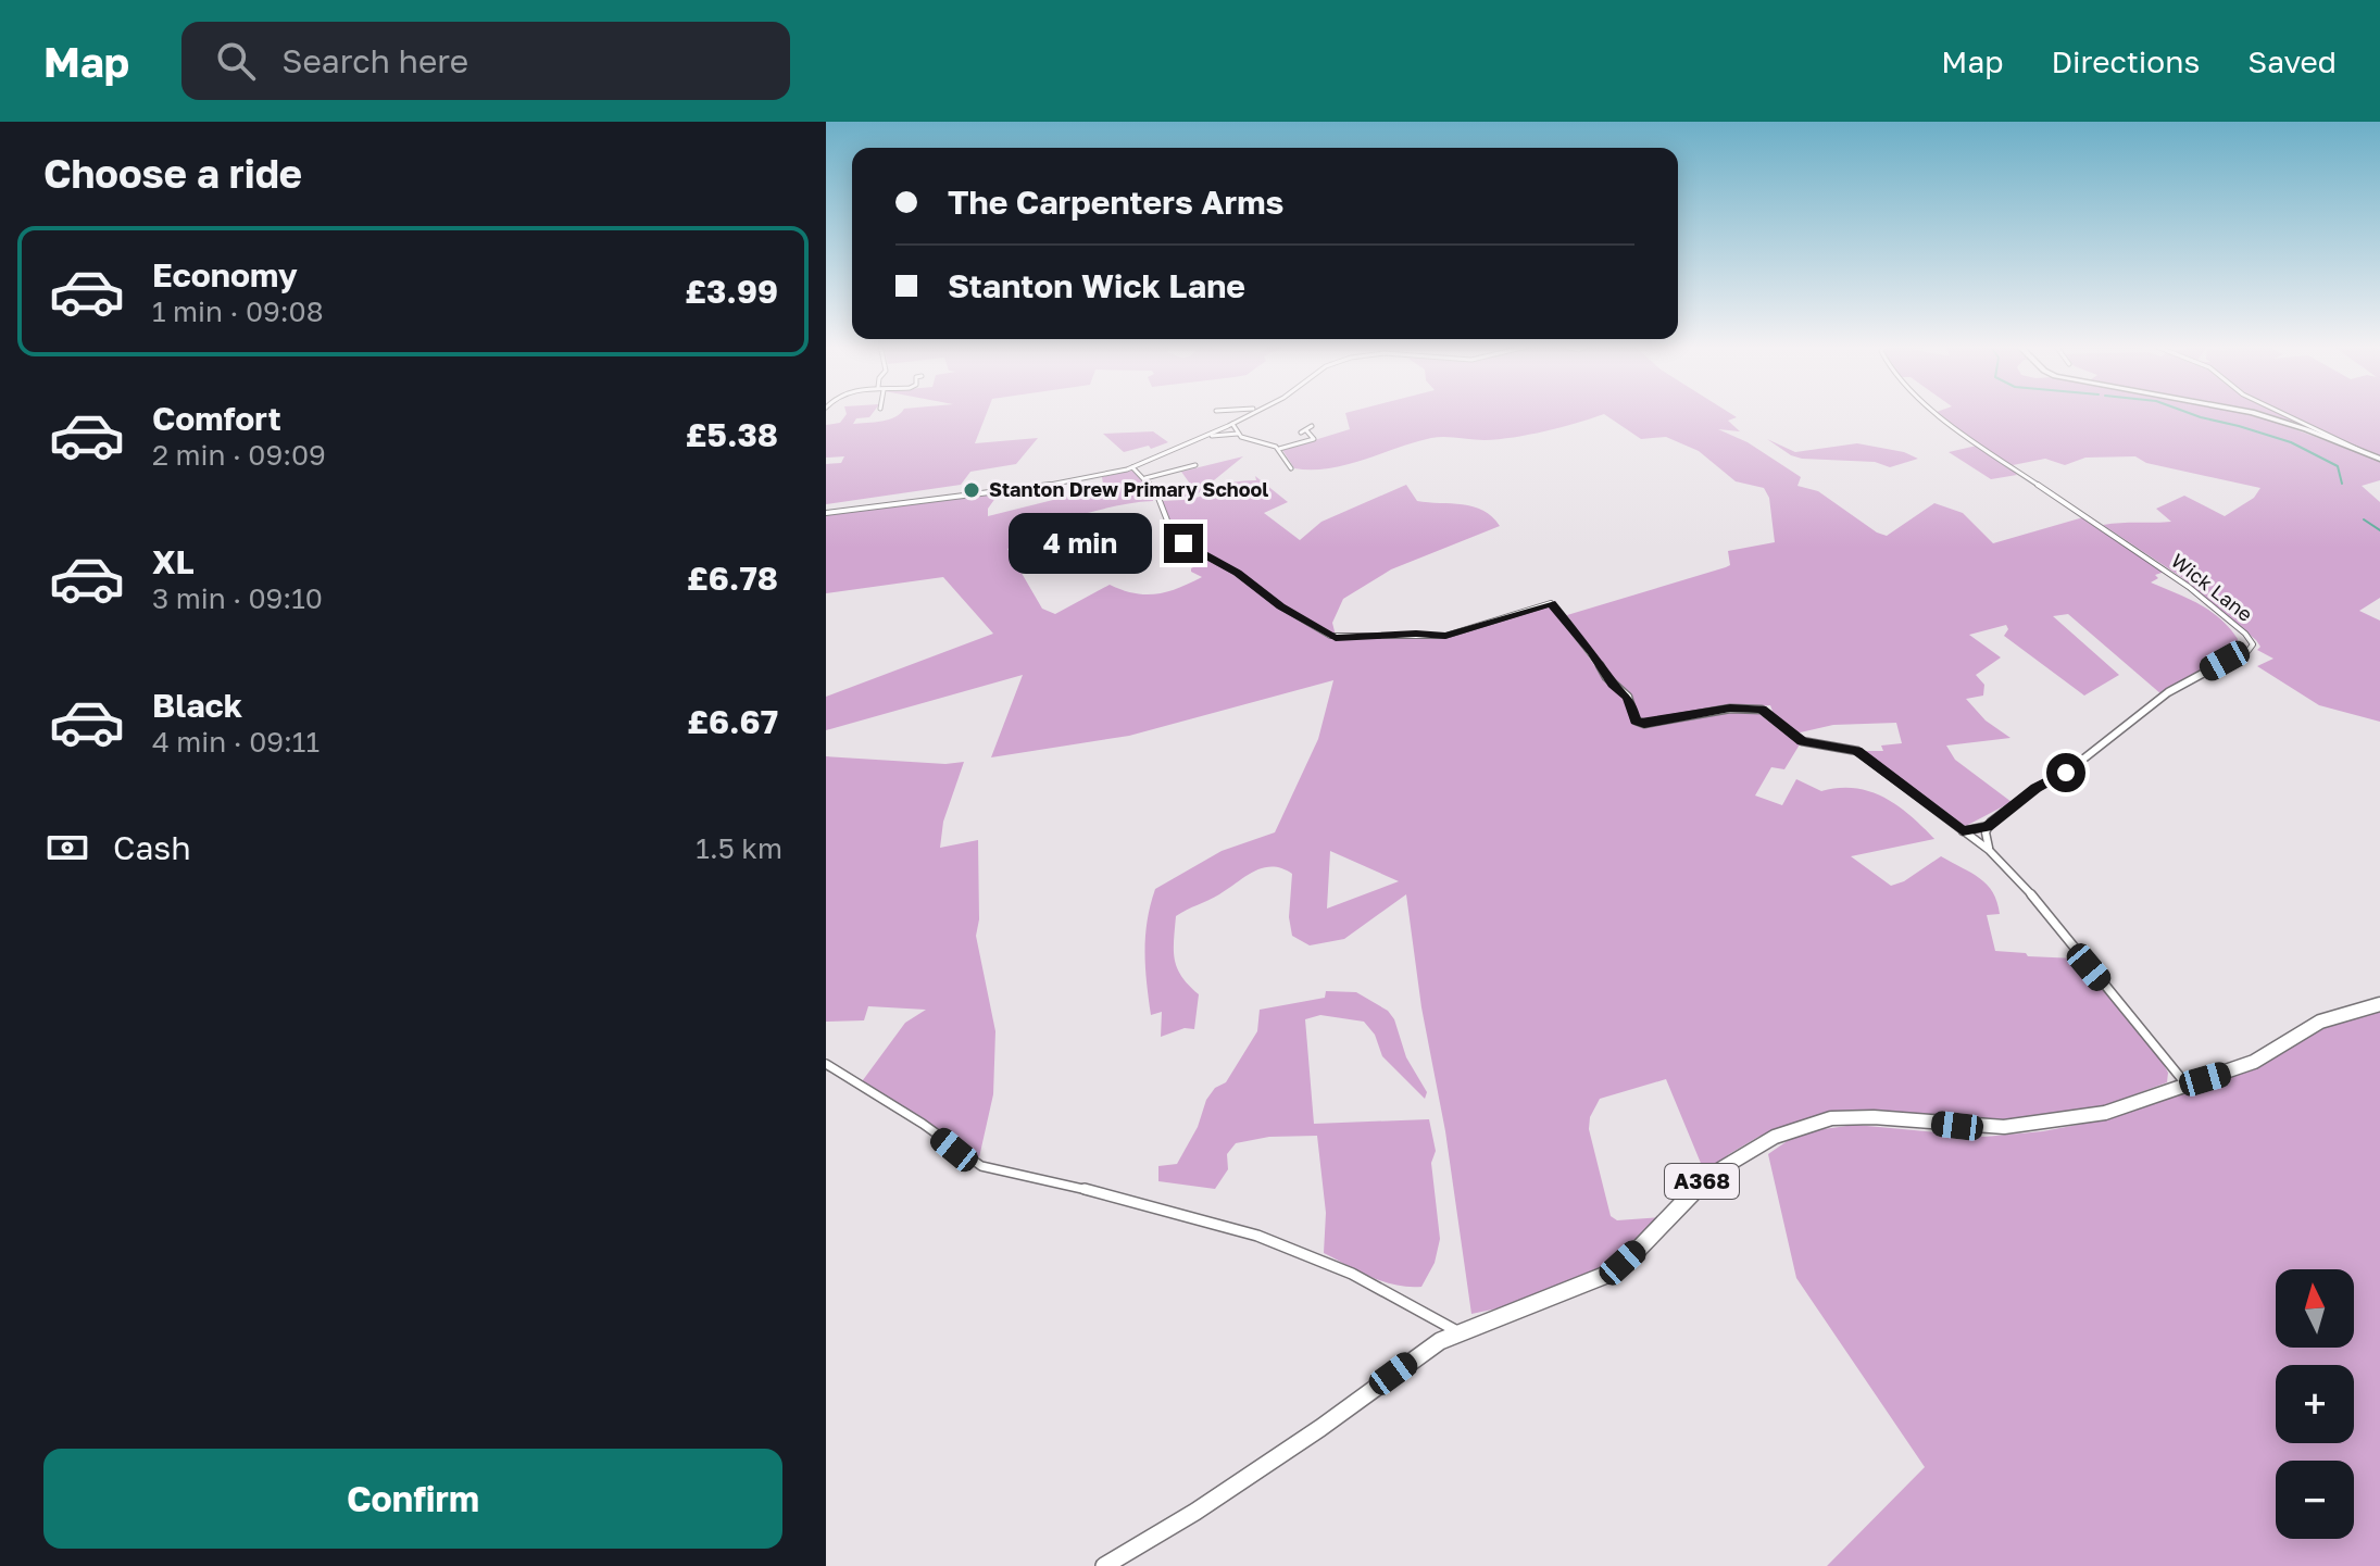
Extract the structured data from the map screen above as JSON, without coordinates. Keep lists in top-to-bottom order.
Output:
{
  "streets": {
    "main road": ["A368"],
    "street": ["Wick Lane"]
  },
  "places": ["Stanton Drew Primary School"],
  "north": "top",
  "page": {
    "header": "Map",
    "search": "Search here",
    "nav": ["Map", "Directions", "Saved"],
    "heading": "Choose a ride",
    "banner": ["The Carpenters Arms", "Stanton Wick Lane"],
    "list": [
      {
        "name": "Economy",
        "note": "1 min · 09:08",
        "value": "£3.99"
      },
      {
        "name": "Comfort",
        "note": "2 min · 09:09",
        "value": "£5.38"
      },
      {
        "name": "XL",
        "note": "3 min · 09:10",
        "value": "£6.78"
      },
      {
        "name": "Black",
        "note": "4 min · 09:11",
        "value": "£6.67"
      }
    ],
    "bubble": "4 min",
    "pay": ["Cash", "1.5 km"],
    "map_buttons": ["+", "−"],
    "buttons": "Confirm"
  }
}
